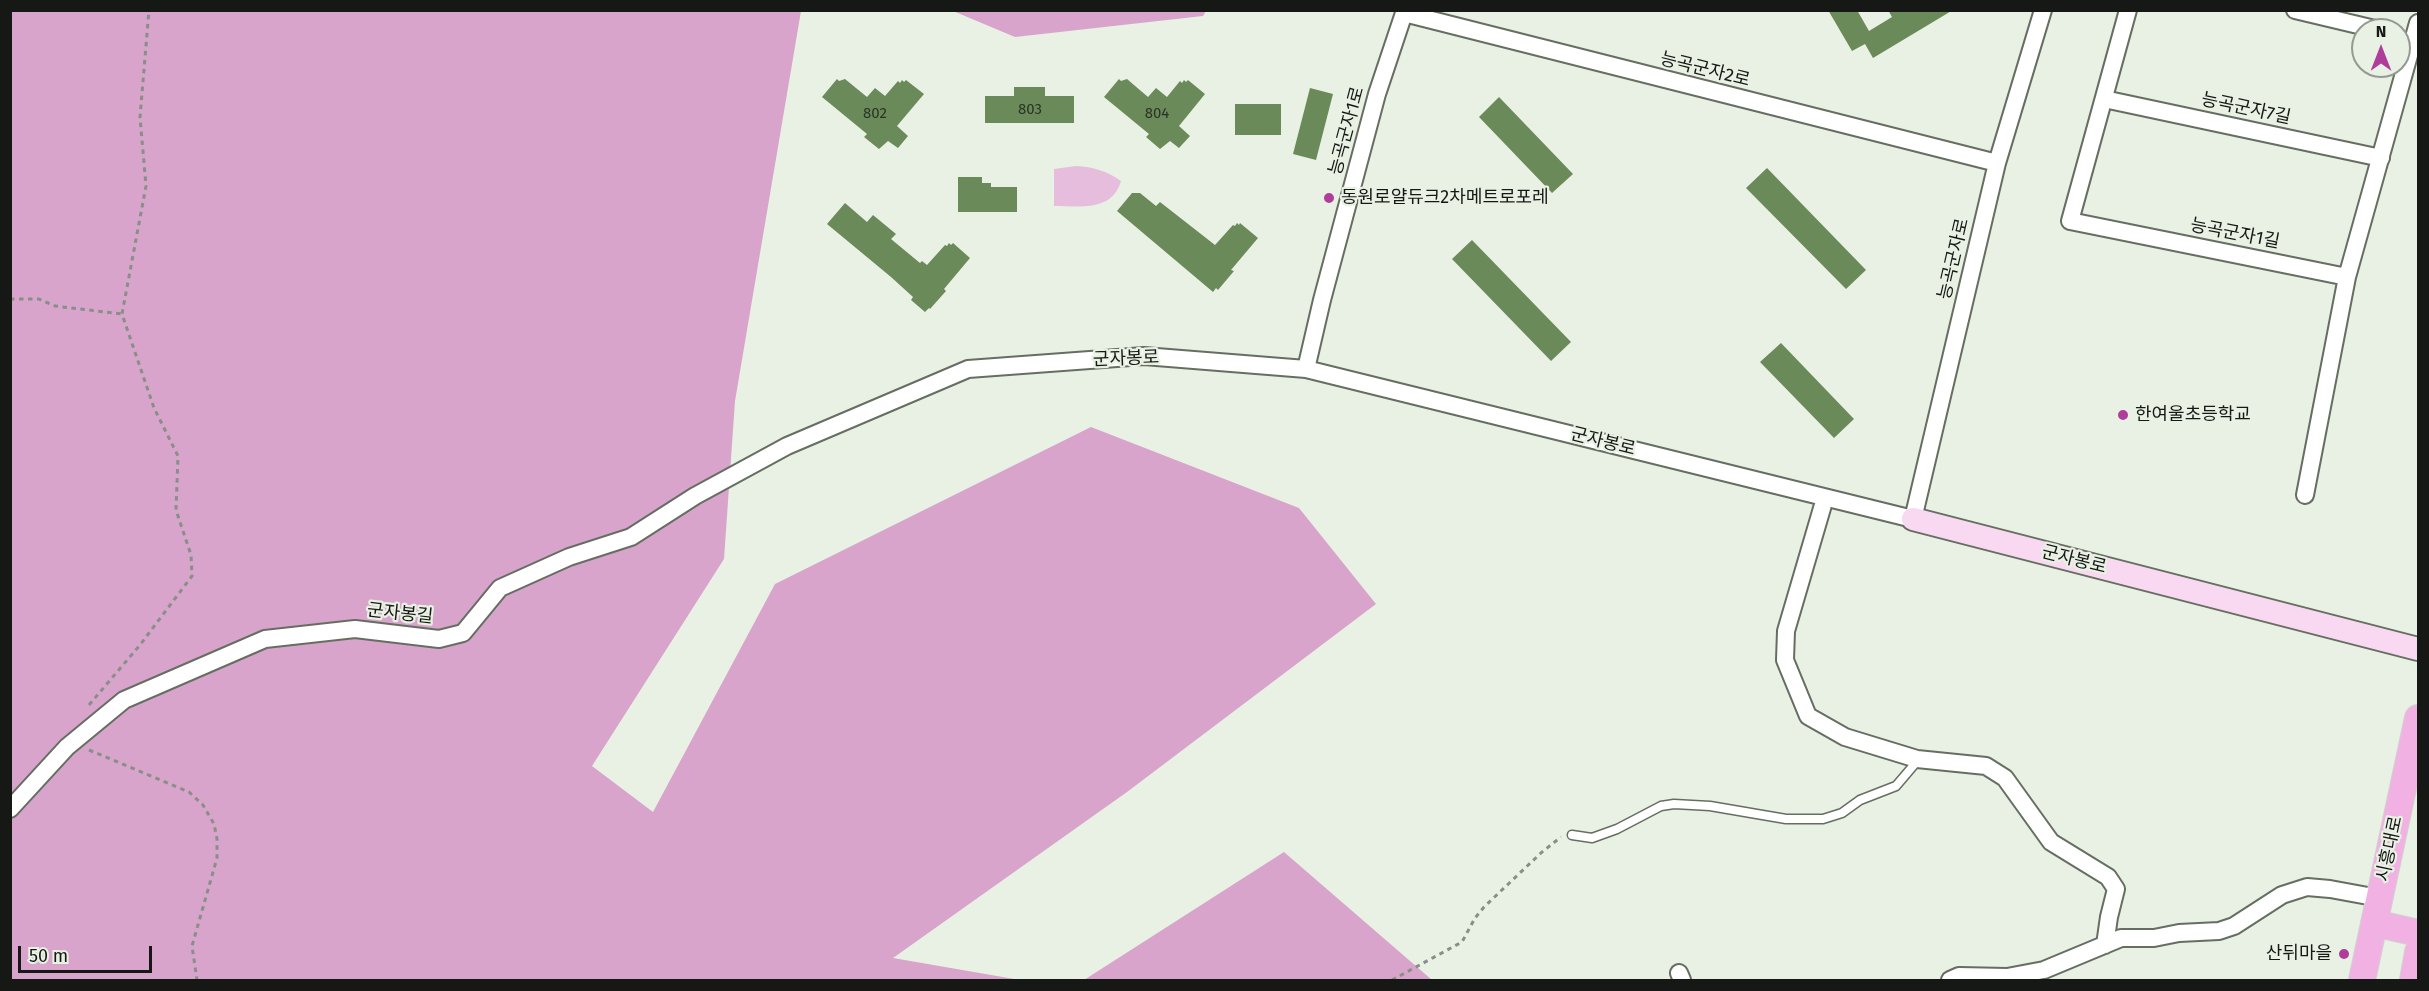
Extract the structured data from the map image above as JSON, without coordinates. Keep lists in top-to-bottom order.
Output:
{
  "streets": {
    "main road": ["군자봉로", "시흥대로"],
    "street": [
      "능곡군자2로",
      "능곡군자7길",
      "능곡군자1로",
      "능곡군자1길",
      "능곡군자로",
      "군자봉길"
    ]
  },
  "crossings": [
    ["능곡군자2로", "능곡군자1로"],
    ["능곡군자2로", "능곡군자로"],
    ["능곡군자7길", "능곡군자1길"],
    ["능곡군자1로", "군자봉로"],
    ["능곡군자로", "군자봉로"],
    ["군자봉로", "군자봉길"]
  ],
  "places": ["동원로얄듀크2차메트로포레", "한여울초등학교", "산뒤마을"],
  "house_numbers": ["803", "802", "804"],
  "scale_bar": "50 m",
  "north": "top"
}
